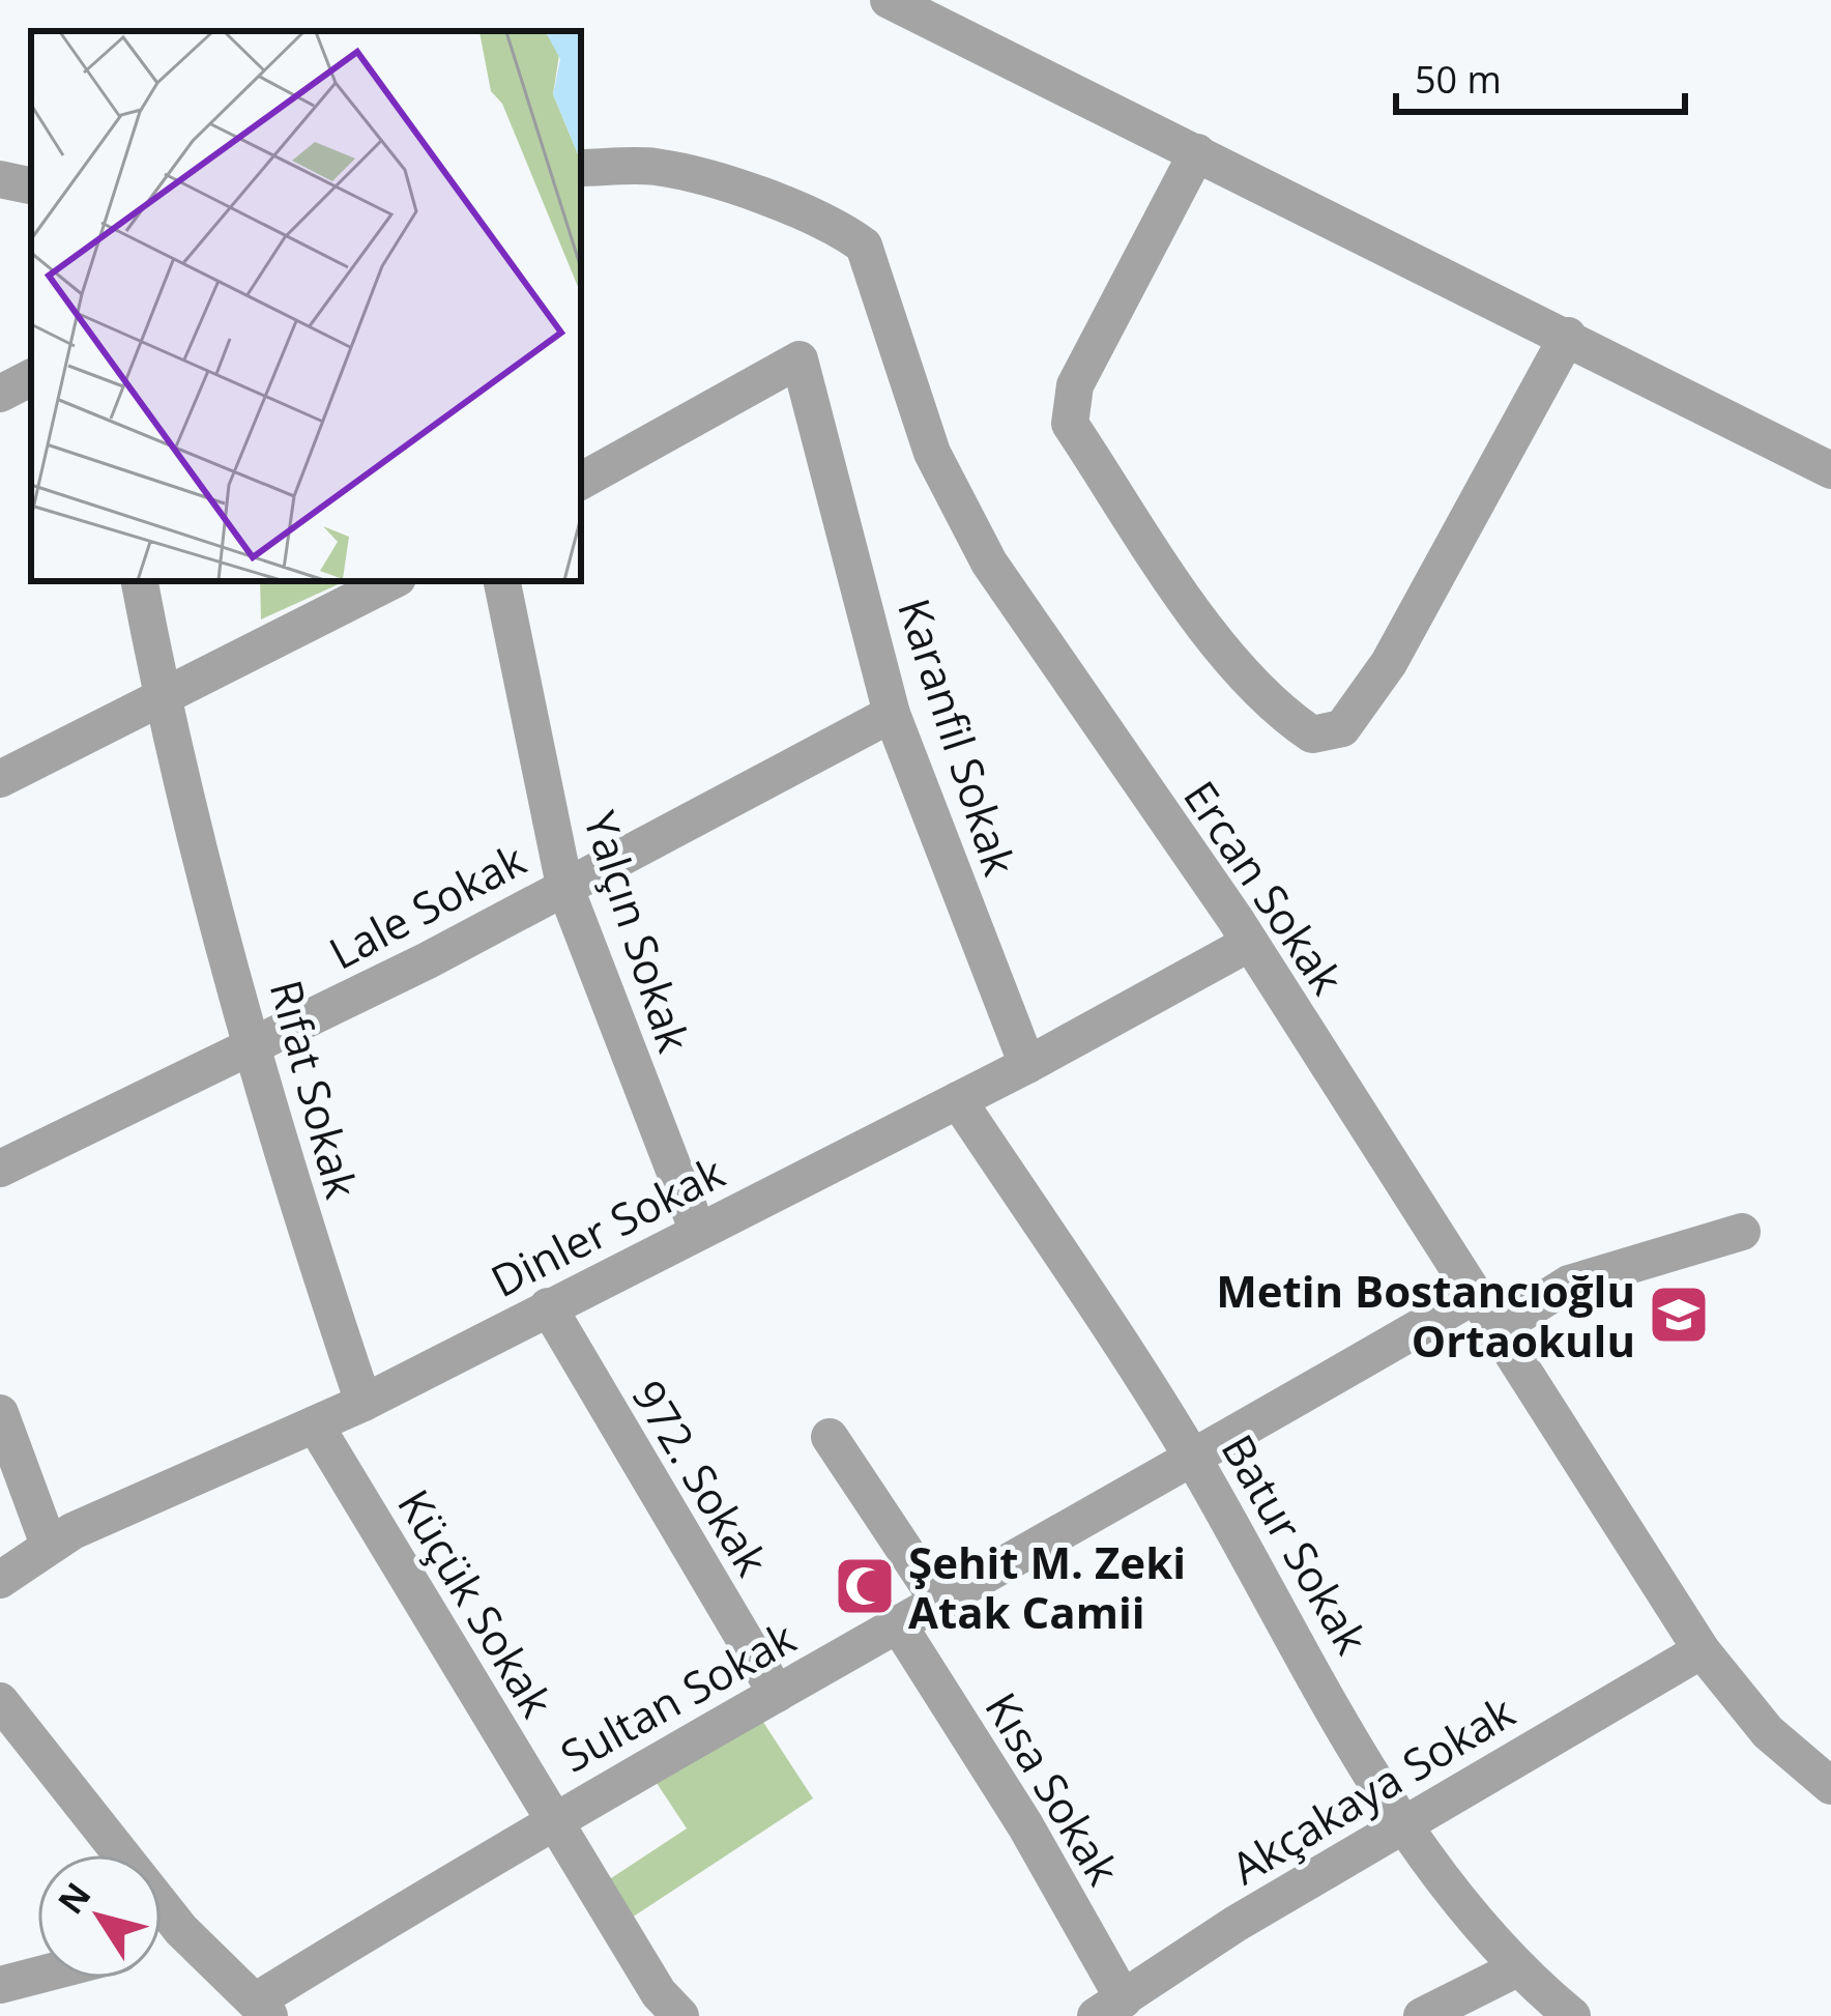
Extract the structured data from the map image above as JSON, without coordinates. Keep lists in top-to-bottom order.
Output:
{
  "streets": {
    "street": [
      "Karanfil Sokak",
      "Ercan Sokak",
      "Lale Sokak",
      "Yalçın Sokak",
      "Rıfat Sokak",
      "Dinler Sokak",
      "972. Sokak",
      "Batur Sokak",
      "Küçük Sokak",
      "Sultan Sokak",
      "Kısa Sokak",
      "Akçakaya Sokak"
    ]
  },
  "crossings": [
    ["Karanfil Sokak", "Lale Sokak"],
    ["Karanfil Sokak", "Dinler Sokak"],
    ["Ercan Sokak", "Dinler Sokak"],
    ["Ercan Sokak", "Sultan Sokak"],
    ["Ercan Sokak", "Akçakaya Sokak"],
    ["Lale Sokak", "Yalçın Sokak"],
    ["Lale Sokak", "Rıfat Sokak"],
    ["Yalçın Sokak", "Dinler Sokak"],
    ["Rıfat Sokak", "Dinler Sokak"],
    ["Dinler Sokak", "972. Sokak"],
    ["Dinler Sokak", "Batur Sokak"],
    ["Dinler Sokak", "Küçük Sokak"],
    ["972. Sokak", "Sultan Sokak"],
    ["Batur Sokak", "Sultan Sokak"],
    ["Batur Sokak", "Akçakaya Sokak"],
    ["Küçük Sokak", "Sultan Sokak"],
    ["Sultan Sokak", "Kısa Sokak"],
    ["Kısa Sokak", "Akçakaya Sokak"]
  ],
  "places": {
    "school or university": ["Metin Bostancıoğlu Ortaokulu"],
    "mosque": ["Şehit M. Zeki Atak Camii"]
  },
  "scale_bar": "50 m",
  "north": "top left"
}
